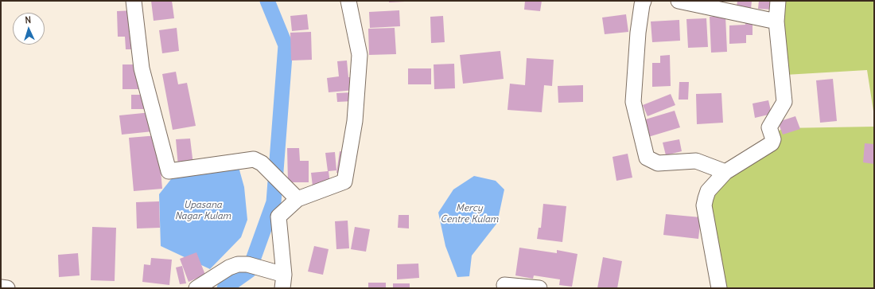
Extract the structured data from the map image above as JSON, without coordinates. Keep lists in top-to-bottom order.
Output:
{
  "water": ["Upasana Nagar Kulam", "Mercy Centre Kulam"],
  "north": "top"
}
